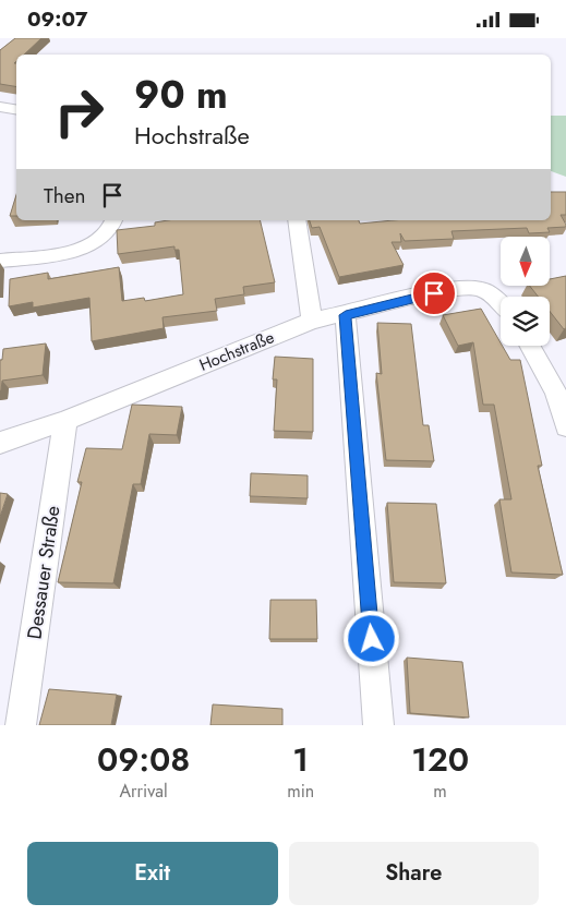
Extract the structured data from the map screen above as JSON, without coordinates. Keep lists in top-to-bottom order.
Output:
{
  "streets": {
    "street": ["Hochstraße", "Dessauer Straße"]
  },
  "crossings": [
    ["Hochstraße", "Dessauer Straße"]
  ],
  "north": "bottom",
  "page": {
    "status": "09:07",
    "turn": ["90 m", "Hochstraße"],
    "then": "Then",
    "eta": [
      "09:08",
      "Arrival",
      "1",
      "min",
      "120",
      "m"
    ],
    "buttons": ["Exit", "Share"]
  }
}
